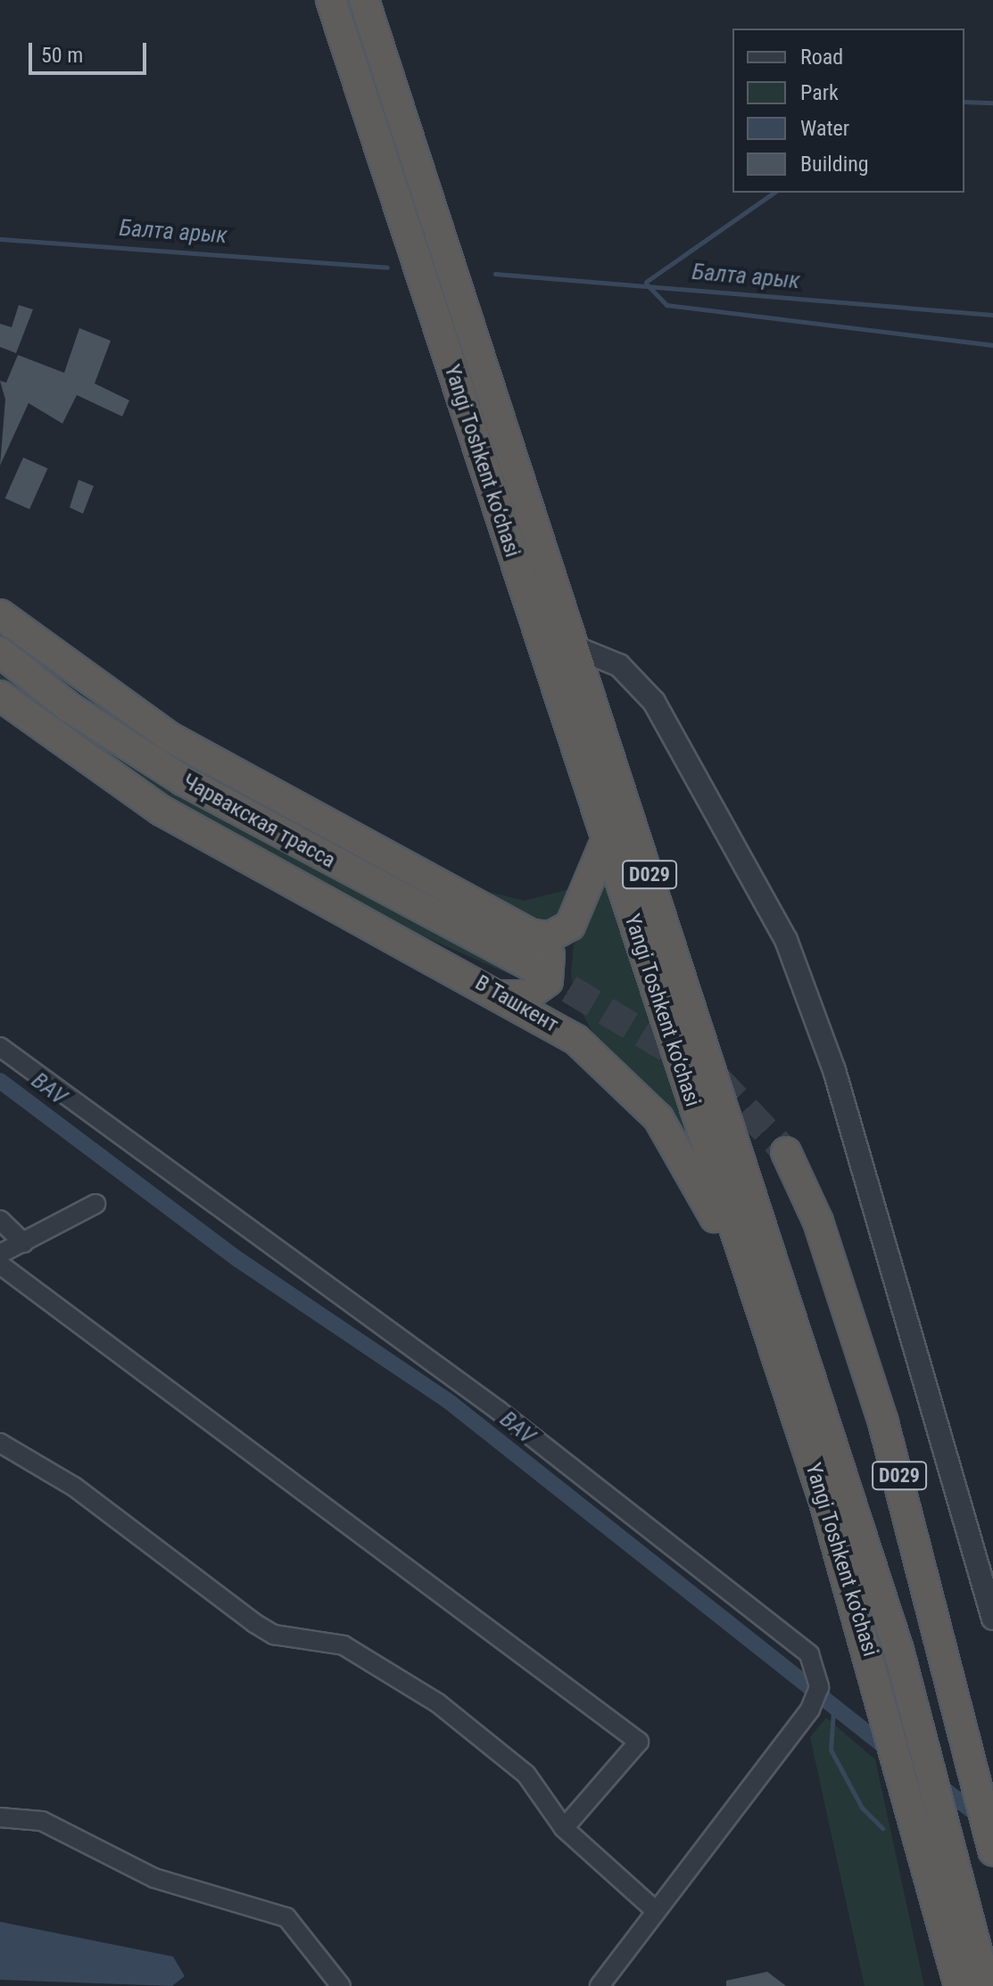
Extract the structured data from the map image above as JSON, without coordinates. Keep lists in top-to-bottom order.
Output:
{
  "streets": {
    "highway": [
      "Yangi Toshkent ko‘chasi",
      "Чарвакская трасса",
      "D029",
      "В Ташкент"
    ]
  },
  "crossings": [
    ["Yangi Toshkent ko‘chasi", "В Ташкент"]
  ],
  "water": ["Балта арык", "BAV"],
  "legend": [
    "Road",
    "Park",
    "Water",
    "Building"
  ],
  "scale_bar": "50 m"
}
